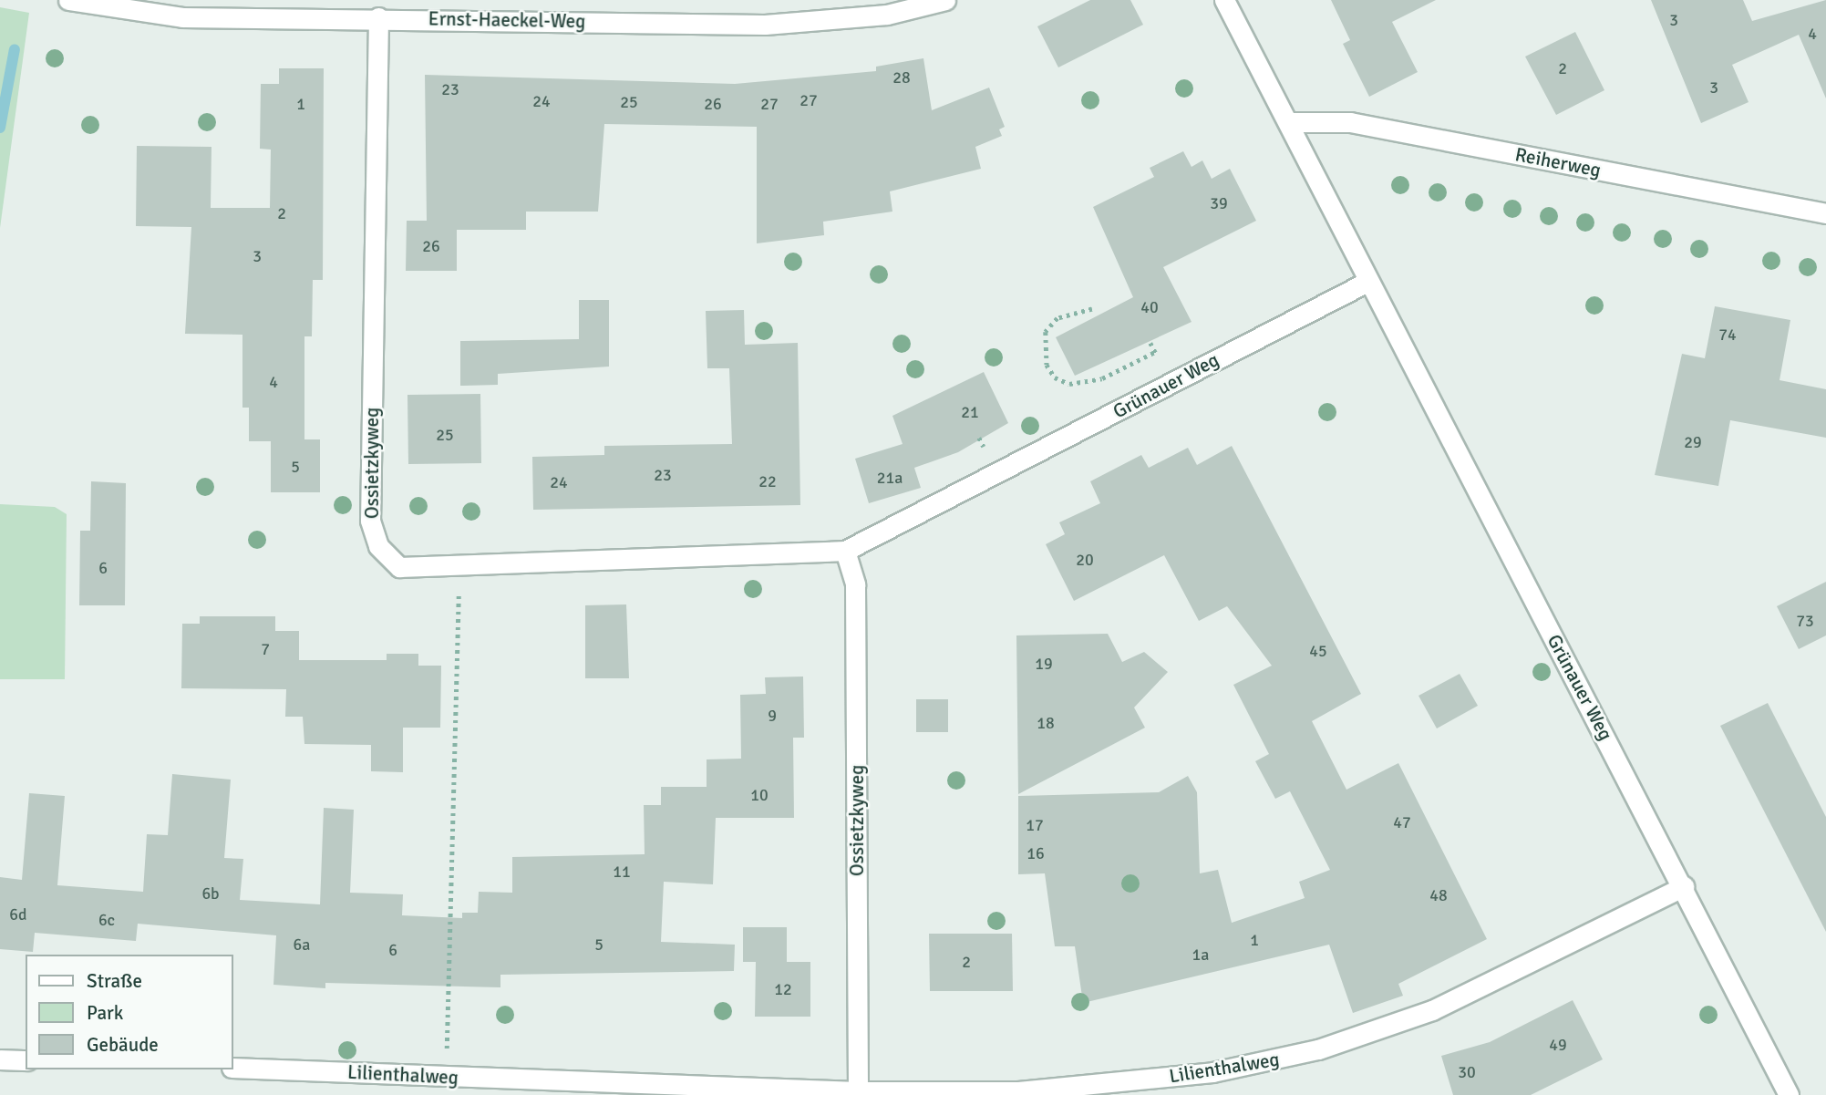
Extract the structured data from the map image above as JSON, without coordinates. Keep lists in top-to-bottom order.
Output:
{
  "streets": {
    "street": [
      "Ernst-Haeckel-Weg",
      "Reiherweg",
      "Grünauer Weg",
      "Ossietzkyweg",
      "Lilienthalweg"
    ]
  },
  "crossings": [
    ["Ernst-Haeckel-Weg", "Ossietzkyweg"],
    ["Reiherweg", "Grünauer Weg"],
    ["Grünauer Weg", "Ossietzkyweg"],
    ["Grünauer Weg", "Lilienthalweg"],
    ["Ossietzkyweg", "Lilienthalweg"]
  ],
  "house_numbers": [
    "3",
    "4",
    "2",
    "28",
    "3",
    "23",
    "27",
    "24",
    "25",
    "1",
    "26",
    "27",
    "39",
    "2",
    "26",
    "3",
    "40",
    "74",
    "4",
    "21",
    "25",
    "29",
    "5",
    "23",
    "21a",
    "22",
    "24",
    "20",
    "6",
    "73",
    "7",
    "45",
    "19",
    "9",
    "18",
    "10",
    "47",
    "17",
    "16",
    "11",
    "6b",
    "48",
    "6d",
    "6c",
    "1",
    "6a",
    "5",
    "6",
    "1a",
    "2",
    "12",
    "49",
    "30"
  ],
  "legend": ["Straße", "Park", "Gebäude"]
}
